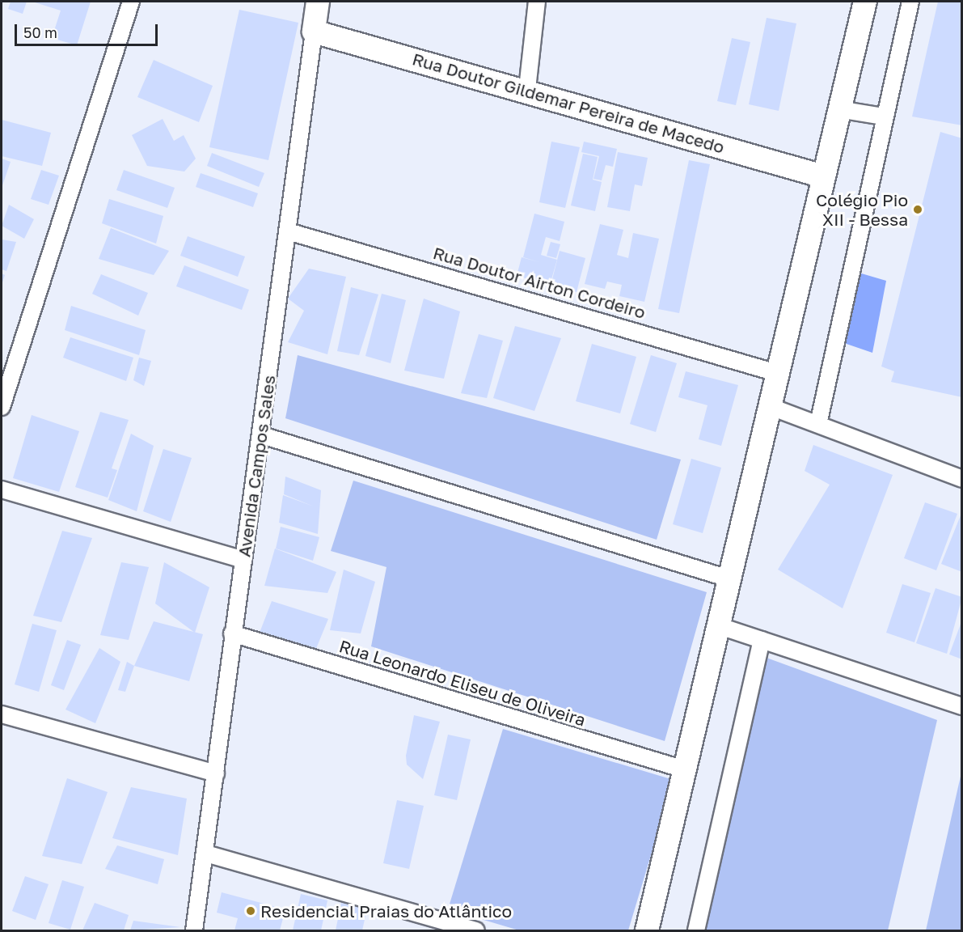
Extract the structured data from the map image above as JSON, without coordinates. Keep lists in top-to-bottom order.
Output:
{
  "streets": {
    "street": [
      "Rua Doutor Gildemar Pereira de Macedo",
      "Rua Doutor Airton Cordeiro",
      "Avenida Campos Sales",
      "Rua Leonardo Eliseu de Oliveira"
    ]
  },
  "crossings": [
    ["Rua Doutor Gildemar Pereira de Macedo", "Avenida Campos Sales"],
    ["Rua Doutor Airton Cordeiro", "Avenida Campos Sales"],
    ["Avenida Campos Sales", "Rua Leonardo Eliseu de Oliveira"]
  ],
  "places": ["Colégio Pio XII - Bessa", "Residencial Praias do Atlântico"],
  "scale_bar": "50 m"
}
